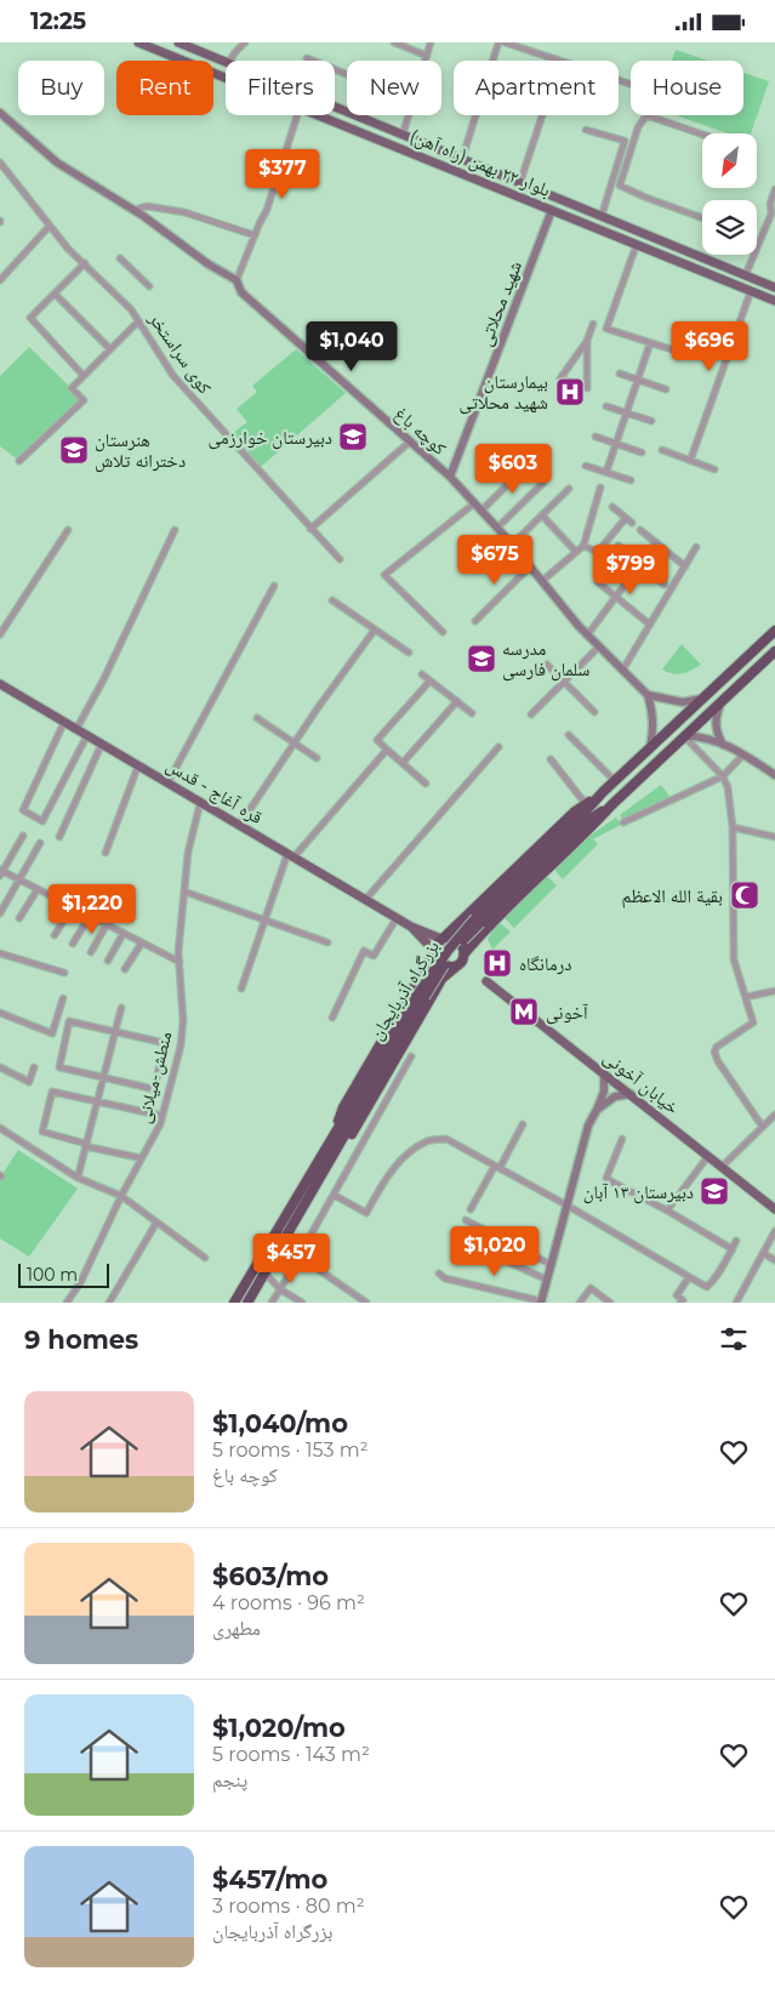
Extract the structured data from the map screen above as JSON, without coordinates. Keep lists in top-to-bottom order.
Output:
{
  "streets": {
    "highway": ["بزرگراه آذربایجان"],
    "main road": [
      "بلوار ۲۲ بهمن (راه آهن)",
      "شهید محلاتی",
      "کوچه باغ",
      "قره آغاج - قدس",
      "خیابان آخونی"
    ],
    "street": ["کوی سراستخر", "منطش-میلانی"]
  },
  "crossings": [
    ["بلوار ۲۲ بهمن (راه آهن)", "شهید محلاتی"],
    ["شهید محلاتی", "کوچه باغ"],
    ["قره آغاج - قدس", "منطش-میلانی"]
  ],
  "places": {
    "hospital": ["بیمارستان شهید محلاتی", "درمانگاه"],
    "school or university": [
      "دبیرستان خوارزمی",
      "هنرستان دخترانه تلاش",
      "مدرسه سلمان فارسی",
      "دبیرستان ۱۳ آبان"
    ],
    "mosque": ["بقیة الله الاعظم"],
    "metro station": ["آخونی"]
  },
  "scale_bar": "100 m",
  "north": "bottom left",
  "page": {
    "status": "12:25",
    "chip": [
      "Buy",
      "Rent",
      "Filters",
      "New",
      "Apartment",
      "House"
    ],
    "price": [
      "$377",
      "$1,040",
      "$696",
      "$603",
      "$675",
      "$799",
      "$1,220",
      "$1,020",
      "$457"
    ],
    "scale": "100 m",
    "heading": "9 homes",
    "list": [
      {
        "name": "$1,040/mo",
        "note": "5 rooms · 153 m² · کوچه باغ"
      },
      {
        "name": "$603/mo",
        "note": "4 rooms · 96 m² · مطهری"
      },
      {
        "name": "$1,020/mo",
        "note": "5 rooms · 143 m² · پنجم"
      },
      {
        "name": "$457/mo",
        "note": "3 rooms · 80 m² · بزرگراه آذربایجان"
      }
    ]
  }
}
